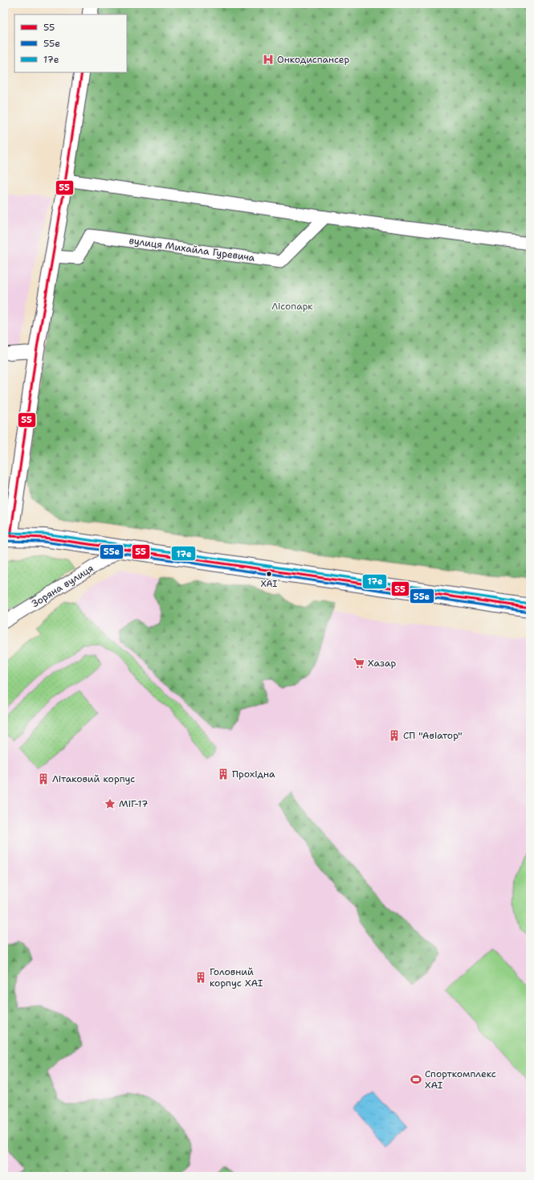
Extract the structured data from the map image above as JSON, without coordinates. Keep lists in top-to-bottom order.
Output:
{
  "streets": {
    "street": ["вулиця Михайла Гуревича", "Зоряна вулиця"]
  },
  "parks": ["Лісопарк"],
  "places": {
    "hospital": ["Онкодиспансер"],
    "other": ["ХАІ"],
    "supermarket": ["Хазар"],
    "building": [
      "СП \"Авіатор\"",
      "Прохідна",
      "Літаковий корпус",
      "Головний корпус ХАІ"
    ],
    "place": ["МіГ-17"],
    "sports": ["Спорткомплекс ХАІ"]
  },
  "lines": ["transit line 55", "transit line 17е", "transit line 55е"],
  "legend": ["55", "55е", "17е"]
}
